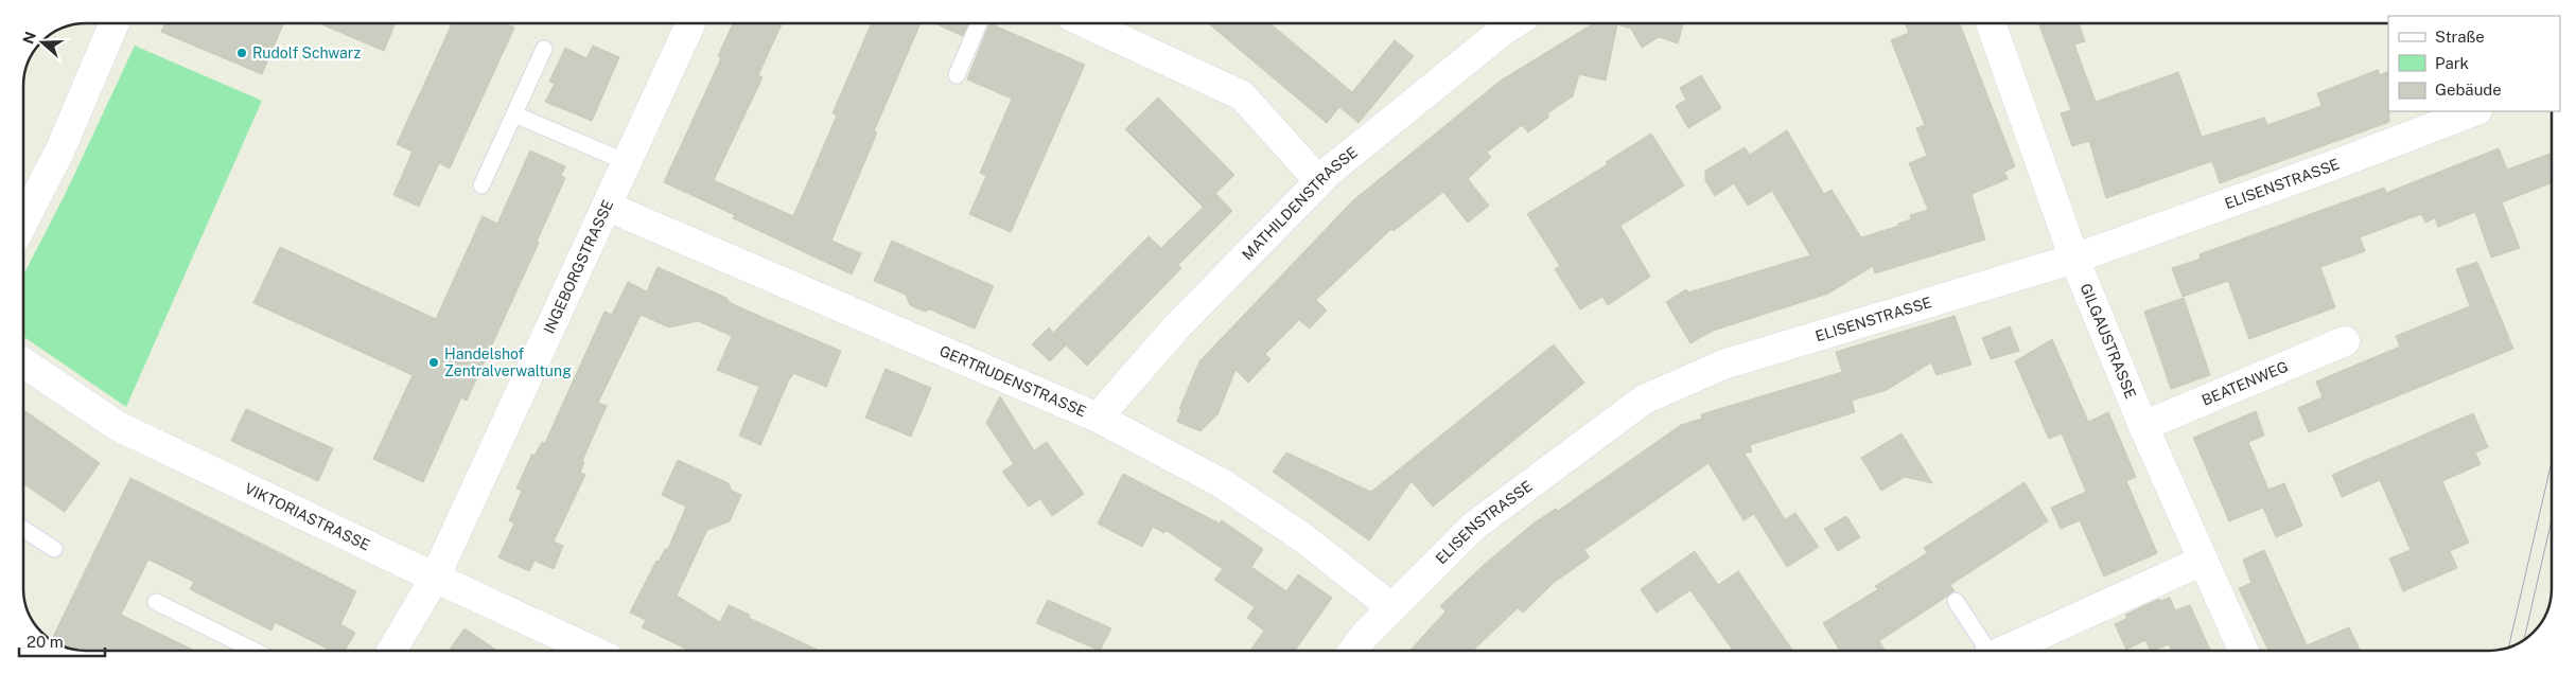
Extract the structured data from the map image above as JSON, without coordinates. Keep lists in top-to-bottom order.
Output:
{
  "streets": {
    "street": [
      "ELISENSTRASSE",
      "MATHILDENSTRASSE",
      "INGEBORGSTRASSE",
      "GILGAUSTRASSE",
      "GERTRUDENSTRASSE",
      "BEATENWEG",
      "VIKTORIASTRASSE"
    ]
  },
  "crossings": [
    ["ELISENSTRASSE", "GILGAUSTRASSE"],
    ["ELISENSTRASSE", "GERTRUDENSTRASSE"],
    ["MATHILDENSTRASSE", "GERTRUDENSTRASSE"],
    ["INGEBORGSTRASSE", "GERTRUDENSTRASSE"],
    ["INGEBORGSTRASSE", "VIKTORIASTRASSE"],
    ["GILGAUSTRASSE", "BEATENWEG"]
  ],
  "places": ["Rudolf Schwarz", "Handelshof Zentralverwaltung"],
  "legend": ["Straße", "Park", "Gebäude"],
  "scale_bar": "20 m",
  "north": "left"
}
